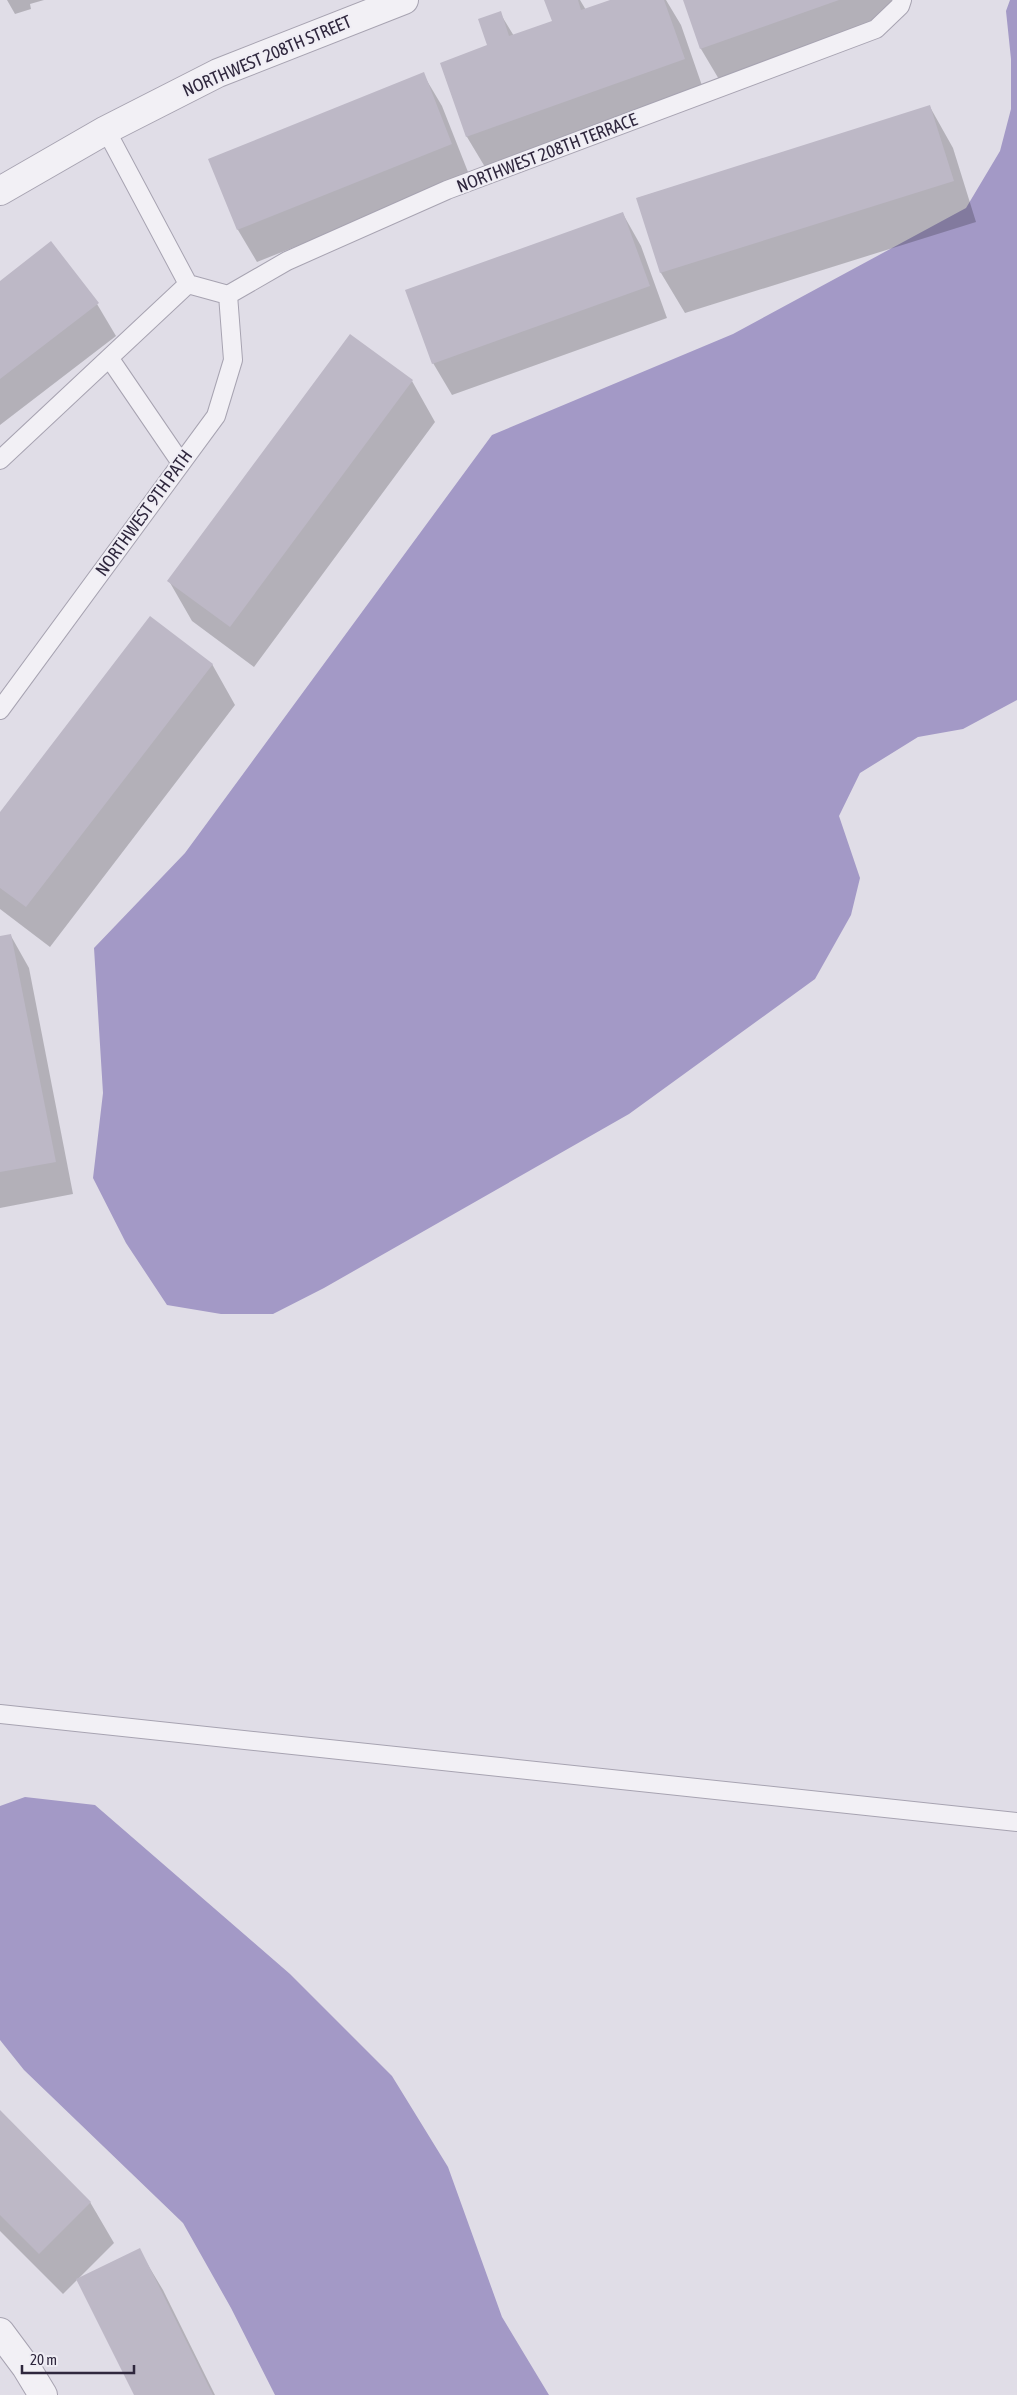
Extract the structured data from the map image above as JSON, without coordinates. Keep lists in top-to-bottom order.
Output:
{
  "streets": {
    "street": ["NORTHWEST 208TH STREET"],
    "lane": ["NORTHWEST 208TH TERRACE", "NORTHWEST 9TH PATH"]
  },
  "crossings": [
    ["NORTHWEST 208TH TERRACE", "NORTHWEST 9TH PATH"]
  ],
  "scale_bar": "20 m"
}
